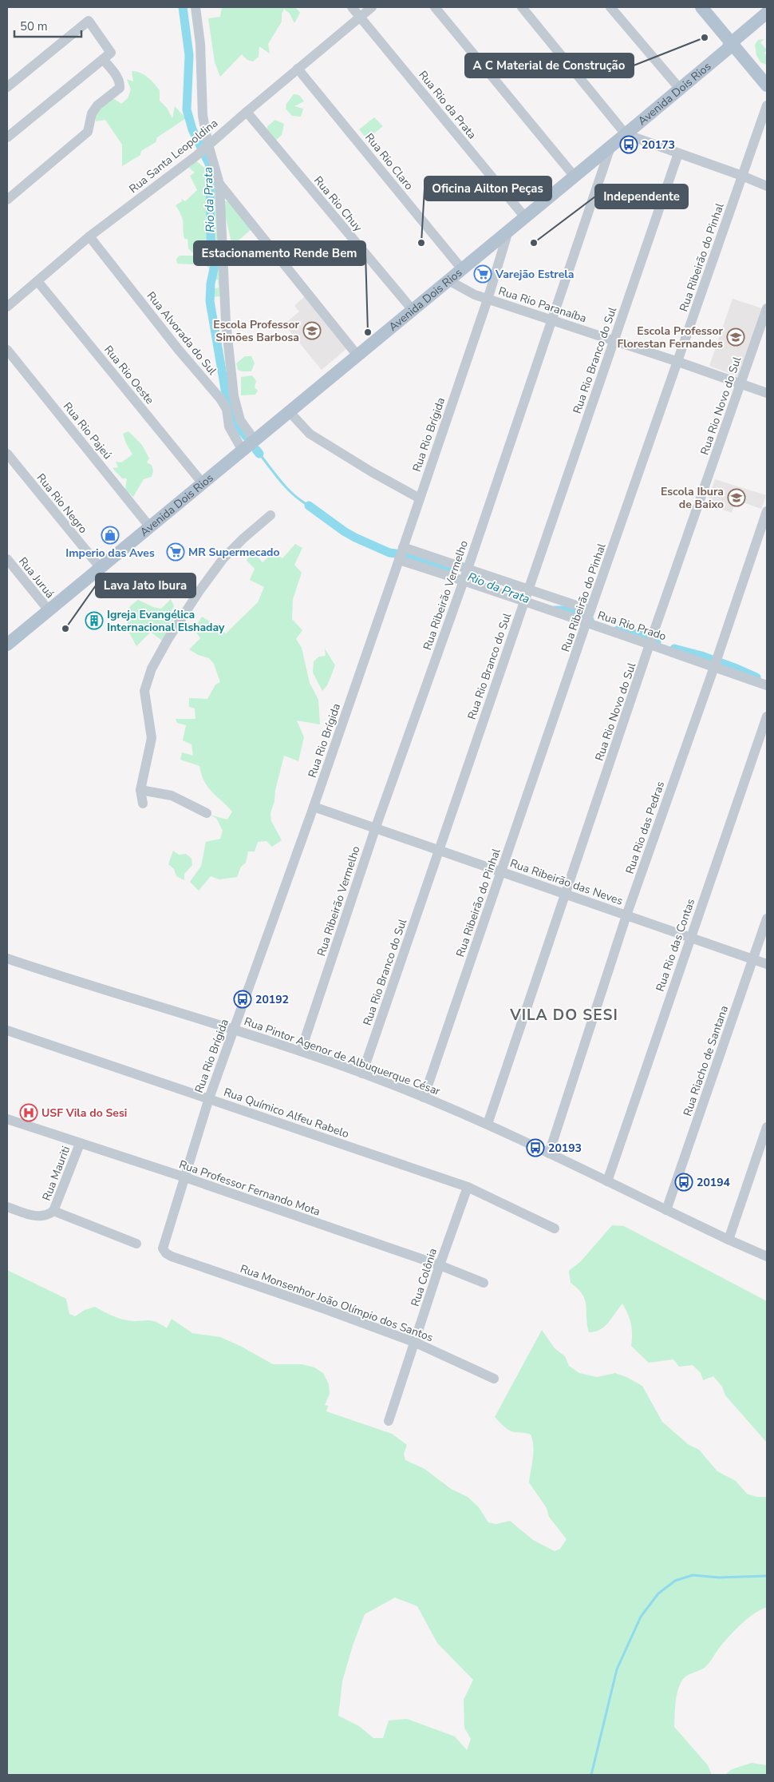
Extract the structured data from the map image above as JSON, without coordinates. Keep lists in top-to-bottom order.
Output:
{
  "streets": {
    "main road": ["Avenida Dois Rios"],
    "street": [
      "Rua Rio da Prata",
      "Rua Santa Leopoldina",
      "Rua Rio Claro",
      "Rua Rio Chuy",
      "Rua Ribeirão do Pinhal",
      "Rua Rio Paranaíba",
      "Rua Alvorada do Sul",
      "Rua Rio Branco do Sul",
      "Rua Rio Oeste",
      "Rua Rio Novo do Sul",
      "Rua Rio Pajeú",
      "Rua Rio Brígida",
      "Rua Rio Negro",
      "Rua Juruá",
      "Rua Ribeirão Vermelho",
      "Rua Rio Prado",
      "Rua Rio das Pedras",
      "Rua Ribeirão das Neves",
      "Rua Rio das Contas",
      "Rua Pintor Agenor de Albuquerque César",
      "Rua Riacho de Santana",
      "Rua Químico Alfeu Rabelo",
      "Rua Mauriti",
      "Rua Professor Fernando Mota",
      "Rua Colônia",
      "Rua Monsenhor João Olímpio dos Santos"
    ]
  },
  "crossings": [
    ["Avenida Dois Rios", "Rua Rio da Prata"],
    ["Avenida Dois Rios", "Rua Rio Claro"],
    ["Avenida Dois Rios", "Rua Rio Chuy"],
    ["Avenida Dois Rios", "Rua Rio Paranaíba"],
    ["Avenida Dois Rios", "Rua Alvorada do Sul"],
    ["Avenida Dois Rios", "Rua Rio Oeste"],
    ["Avenida Dois Rios", "Rua Rio Pajeú"],
    ["Avenida Dois Rios", "Rua Rio Brígida"],
    ["Avenida Dois Rios", "Rua Rio Negro"],
    ["Avenida Dois Rios", "Rua Juruá"],
    ["Avenida Dois Rios", "Rua Ribeirão Vermelho"],
    ["Rua Rio da Prata", "Rua Santa Leopoldina"],
    ["Rua Santa Leopoldina", "Rua Rio Claro"],
    ["Rua Santa Leopoldina", "Rua Rio Chuy"],
    ["Rua Santa Leopoldina", "Rua Alvorada do Sul"],
    ["Rua Santa Leopoldina", "Rua Rio Oeste"],
    ["Rua Ribeirão do Pinhal", "Rua Rio Paranaíba"],
    ["Rua Ribeirão do Pinhal", "Rua Rio Prado"],
    ["Rua Ribeirão do Pinhal", "Rua Ribeirão das Neves"],
    ["Rua Ribeirão do Pinhal", "Rua Pintor Agenor de Albuquerque César"],
    ["Rua Rio Paranaíba", "Rua Rio Branco do Sul"],
    ["Rua Rio Paranaíba", "Rua Rio Novo do Sul"],
    ["Rua Rio Paranaíba", "Rua Rio Brígida"],
    ["Rua Rio Paranaíba", "Rua Ribeirão Vermelho"],
    ["Rua Rio Branco do Sul", "Rua Rio Prado"],
    ["Rua Rio Branco do Sul", "Rua Ribeirão das Neves"],
    ["Rua Rio Branco do Sul", "Rua Pintor Agenor de Albuquerque César"],
    ["Rua Rio Novo do Sul", "Rua Rio Prado"],
    ["Rua Rio Novo do Sul", "Rua Ribeirão das Neves"],
    ["Rua Rio Novo do Sul", "Rua Pintor Agenor de Albuquerque César"],
    ["Rua Rio Brígida", "Rua Rio Prado"],
    ["Rua Rio Brígida", "Rua Ribeirão das Neves"],
    ["Rua Rio Brígida", "Rua Pintor Agenor de Albuquerque César"],
    ["Rua Rio Brígida", "Rua Químico Alfeu Rabelo"],
    ["Rua Rio Brígida", "Rua Professor Fernando Mota"],
    ["Rua Rio Brígida", "Rua Monsenhor João Olímpio dos Santos"],
    ["Rua Ribeirão Vermelho", "Rua Rio Prado"],
    ["Rua Ribeirão Vermelho", "Rua Ribeirão das Neves"],
    ["Rua Ribeirão Vermelho", "Rua Pintor Agenor de Albuquerque César"],
    ["Rua Rio Prado", "Rua Rio das Pedras"],
    ["Rua Rio das Pedras", "Rua Ribeirão das Neves"],
    ["Rua Rio das Pedras", "Rua Pintor Agenor de Albuquerque César"],
    ["Rua Ribeirão das Neves", "Rua Rio das Contas"],
    ["Rua Ribeirão das Neves", "Rua Riacho de Santana"],
    ["Rua Rio das Contas", "Rua Pintor Agenor de Albuquerque César"],
    ["Rua Pintor Agenor de Albuquerque César", "Rua Riacho de Santana"],
    ["Rua Químico Alfeu Rabelo", "Rua Colônia"],
    ["Rua Mauriti", "Rua Professor Fernando Mota"],
    ["Rua Professor Fernando Mota", "Rua Colônia"],
    ["Rua Colônia", "Rua Monsenhor João Olímpio dos Santos"]
  ],
  "districts": ["VILA DO SESI"],
  "water": ["Rio da Prata"],
  "places": {
    "other": [
      "A C Material de Construção",
      "Oficina Ailton Peças",
      "Independente",
      "Estacionamento Rende Bem",
      "Lava Jato Ibura"
    ],
    "bus stop": [
      "20173",
      "20192",
      "20193",
      "20194"
    ],
    "supermarket": ["Varejão Estrela", "MR Supermecado"],
    "school or university": ["Escola Professor Simões Barbosa", "Escola Professor Florestan Fernandes", "Escola Ibura de Baixo"],
    "shop": ["Imperio das Aves"],
    "building": ["Igreja Evangélica Internacional Elshaday"],
    "hospital": ["USF Vila do Sesi"]
  },
  "scale_bar": "50 m"
}
